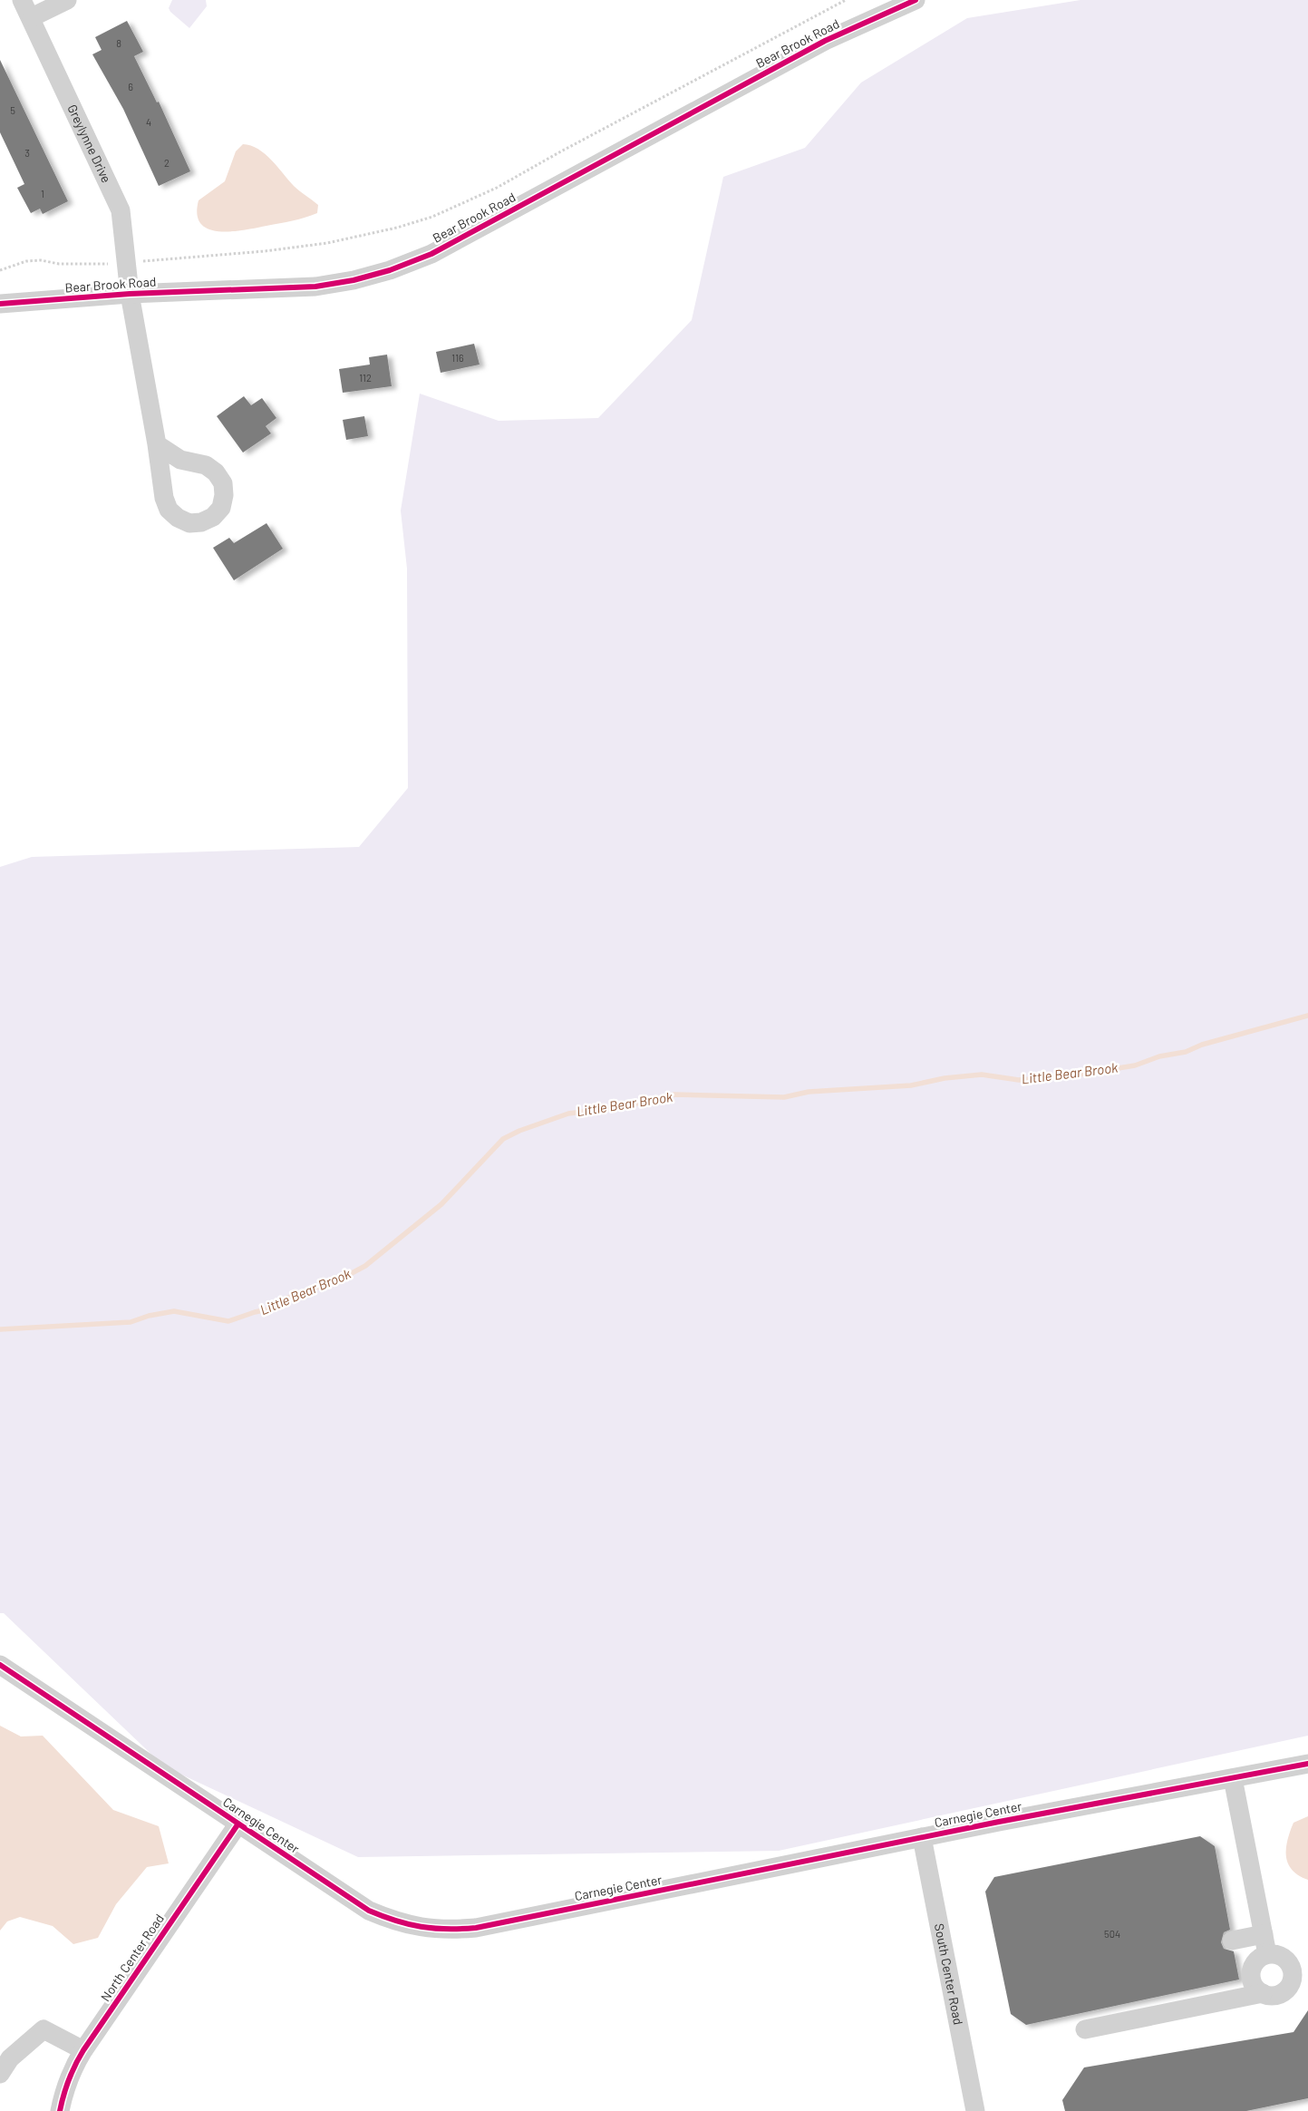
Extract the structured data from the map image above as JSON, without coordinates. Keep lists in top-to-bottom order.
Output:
{
  "streets": {
    "street": [
      "Bear Brook Road",
      "Greylynne Drive",
      "Carnegie Center",
      "North Center Road",
      "South Center Road"
    ]
  },
  "crossings": [
    ["Bear Brook Road", "Greylynne Drive"],
    ["Carnegie Center", "North Center Road"],
    ["Carnegie Center", "South Center Road"]
  ],
  "water": ["Little Bear Brook"],
  "house_numbers": [
    "8",
    "6",
    "5",
    "4",
    "3",
    "2",
    "1",
    "116",
    "112",
    "504"
  ]
}
